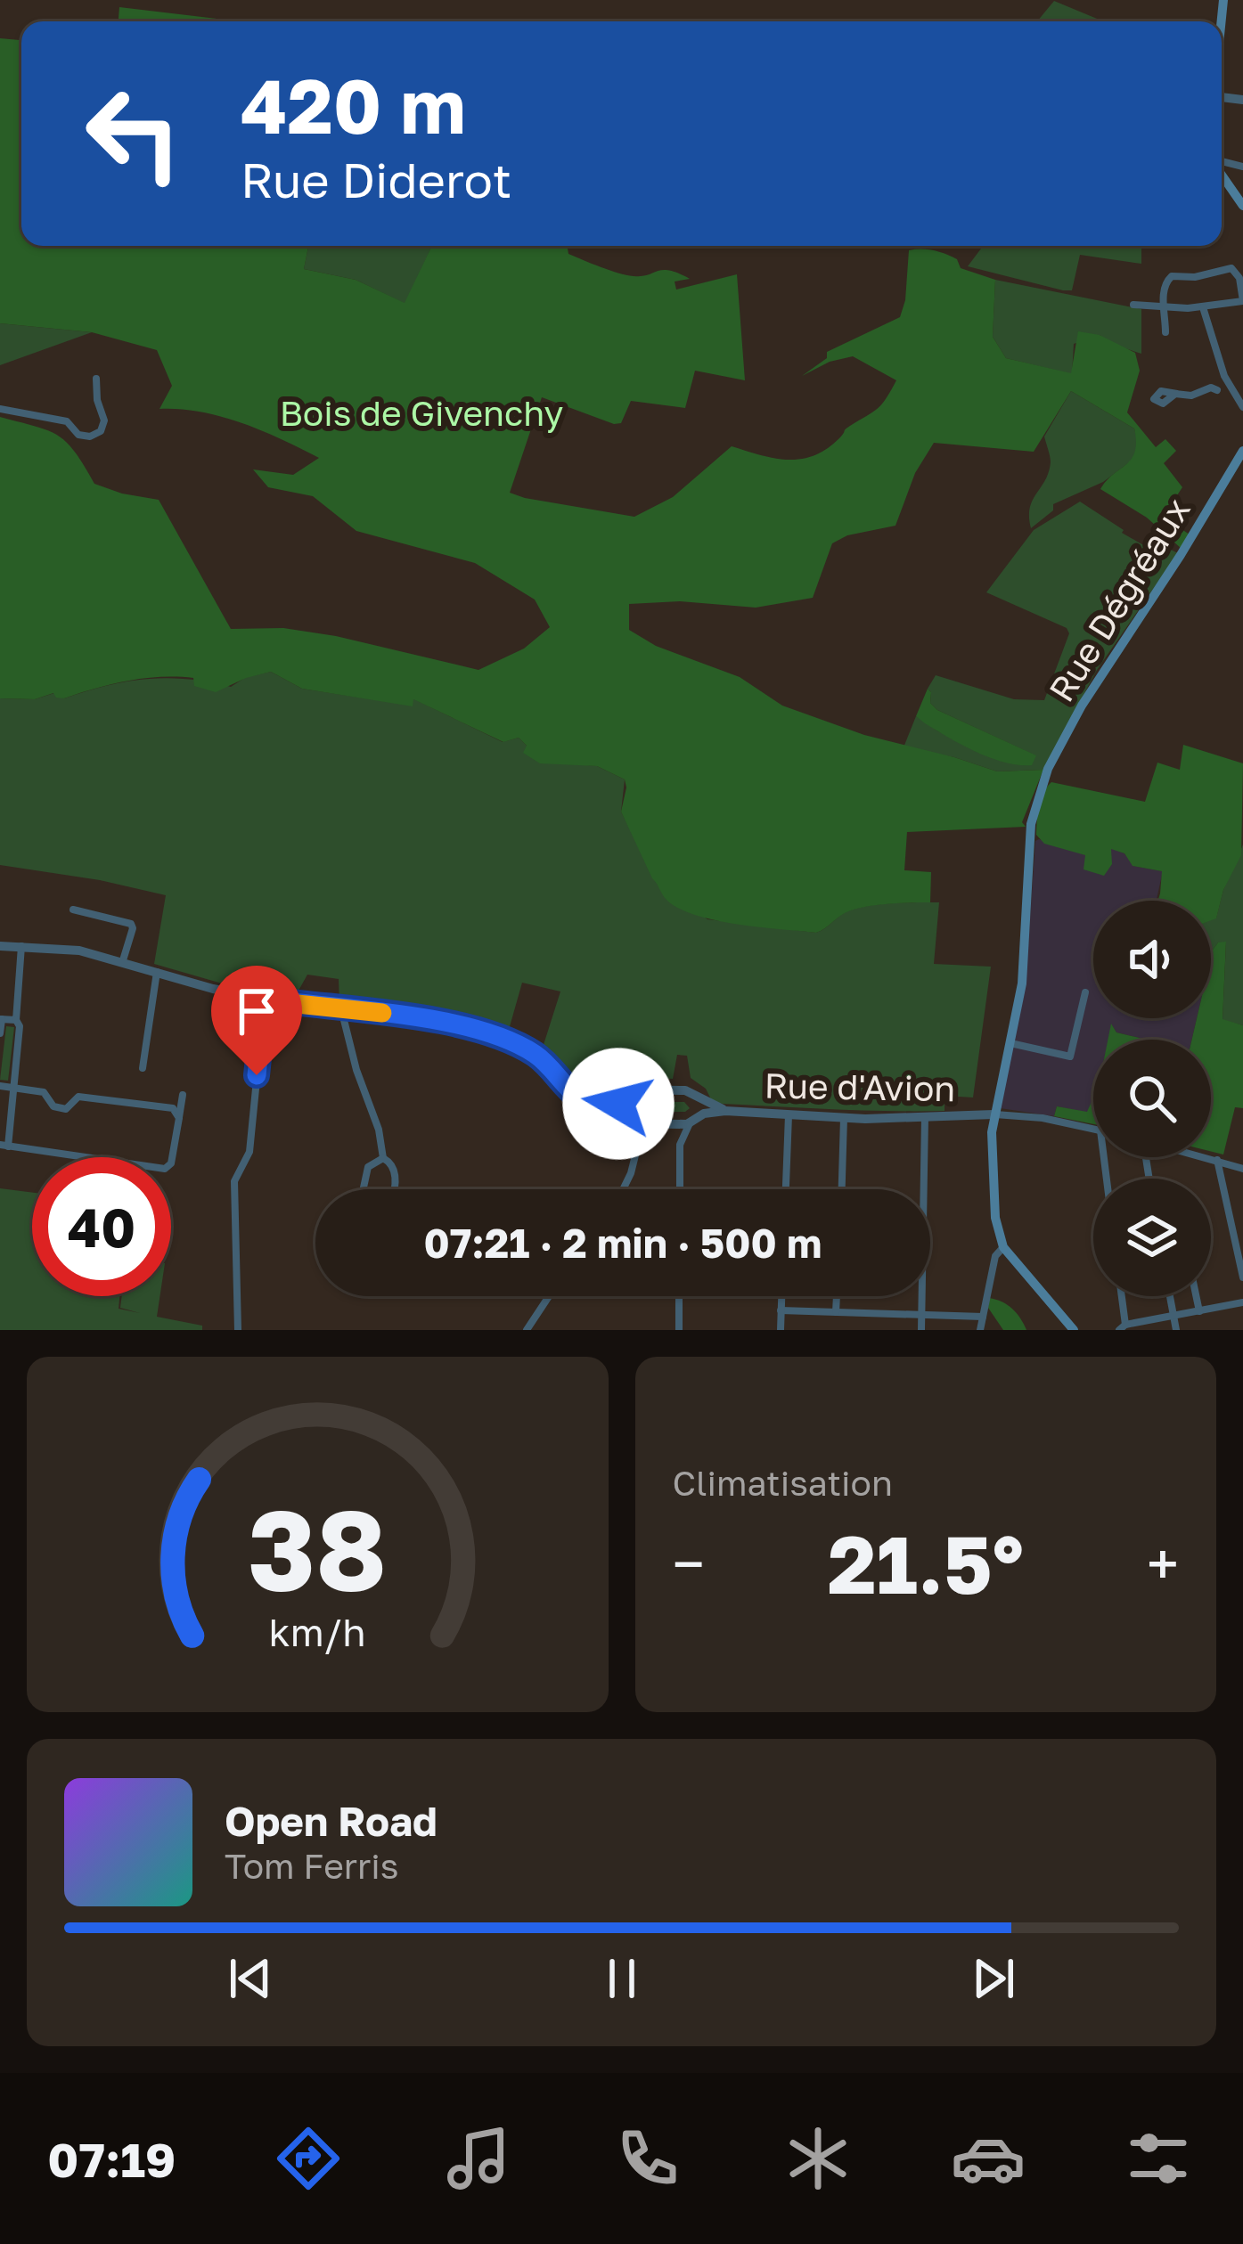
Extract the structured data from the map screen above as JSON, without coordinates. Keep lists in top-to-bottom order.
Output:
{
  "streets": {
    "main road": ["Rue Dégréaux"],
    "street": ["Rue d'Avion"]
  },
  "crossings": [
    ["Rue Dégréaux", "Rue d'Avion"]
  ],
  "parks": ["Bois de Givenchy"],
  "page": {
    "turn": ["420 m", "Rue Diderot"],
    "limit": "40",
    "trip": "07:21 · 2 min · 500 m",
    "tile": "Climatisation",
    "heat": ["−", "21.5°", "+"],
    "song": ["Open Road", "Tom Ferris"],
    "tabs": "07:19",
    "gauge": ["38", "km/h"]
  }
}
